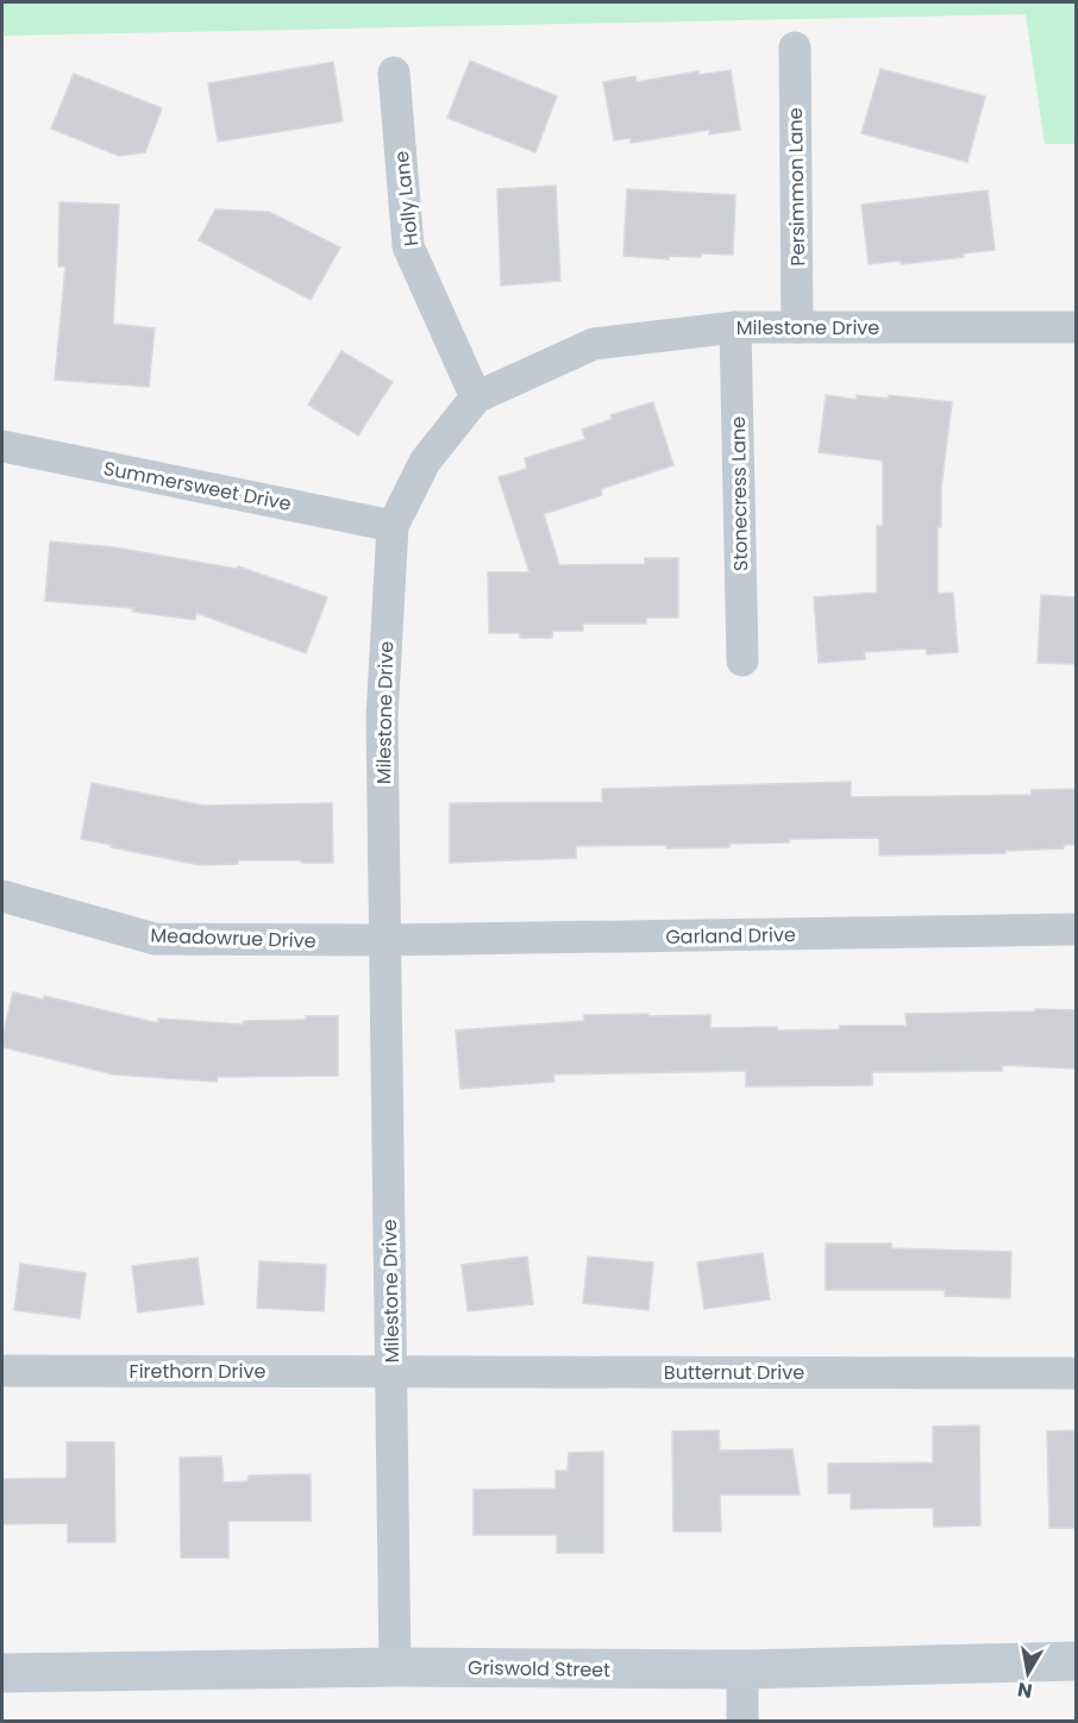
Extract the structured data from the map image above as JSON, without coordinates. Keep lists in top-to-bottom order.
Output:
{
  "streets": {
    "main road": ["Griswold Street"],
    "street": [
      "Persimmon Lane",
      "Holly Lane",
      "Milestone Drive",
      "Summersweet Drive",
      "Stonecress Lane",
      "Garland Drive",
      "Meadowrue Drive",
      "Firethorn Drive",
      "Butternut Drive"
    ]
  },
  "crossings": [
    ["Persimmon Lane", "Milestone Drive"],
    ["Holly Lane", "Milestone Drive"],
    ["Milestone Drive", "Summersweet Drive"],
    ["Milestone Drive", "Stonecress Lane"],
    ["Milestone Drive", "Garland Drive"],
    ["Milestone Drive", "Meadowrue Drive"],
    ["Milestone Drive", "Firethorn Drive"],
    ["Milestone Drive", "Butternut Drive"],
    ["Milestone Drive", "Griswold Street"],
    ["Garland Drive", "Meadowrue Drive"],
    ["Firethorn Drive", "Butternut Drive"]
  ],
  "north": "bottom"
}
